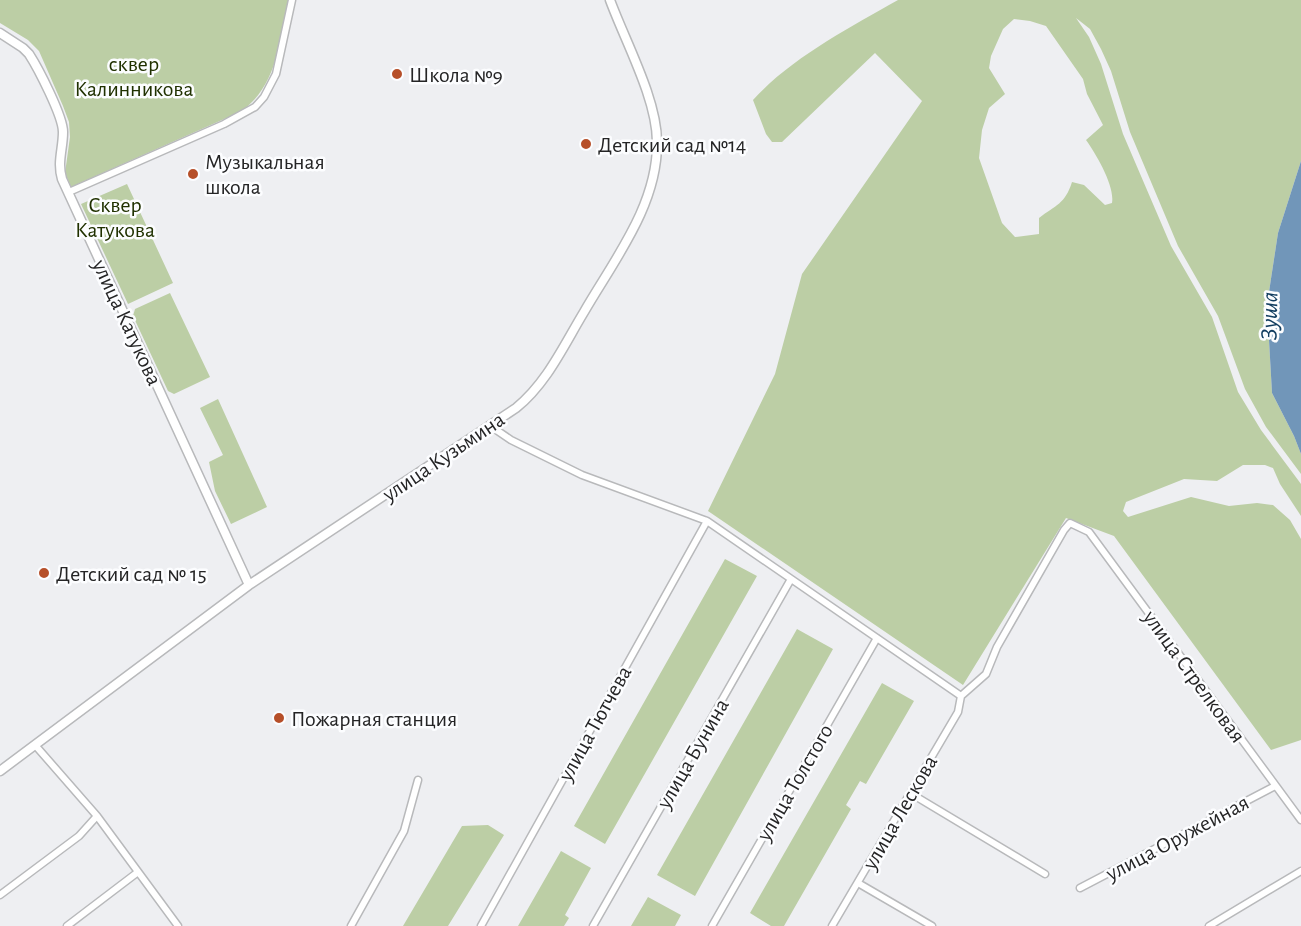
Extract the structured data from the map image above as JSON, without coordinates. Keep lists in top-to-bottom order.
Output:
{
  "streets": {
    "main road": ["улица Катукова", "улица Кузьмина"],
    "street": [
      "улица Стрелковая",
      "улица Тютчева",
      "улица Бунина",
      "улица Толстого",
      "улица Лескова",
      "улица Оружейная"
    ]
  },
  "crossings": [
    ["улица Катукова", "улица Кузьмина"],
    ["улица Стрелковая", "улица Лескова"],
    ["улица Стрелковая", "улица Оружейная"]
  ],
  "water": ["Зуша"],
  "parks": ["сквер Калинникова", "Сквер Катукова"],
  "places": [
    "Школа №9",
    "Детский сад №14",
    "Музыкальная школа",
    "Детский сад № 15",
    "Пожарная станция"
  ]
}
